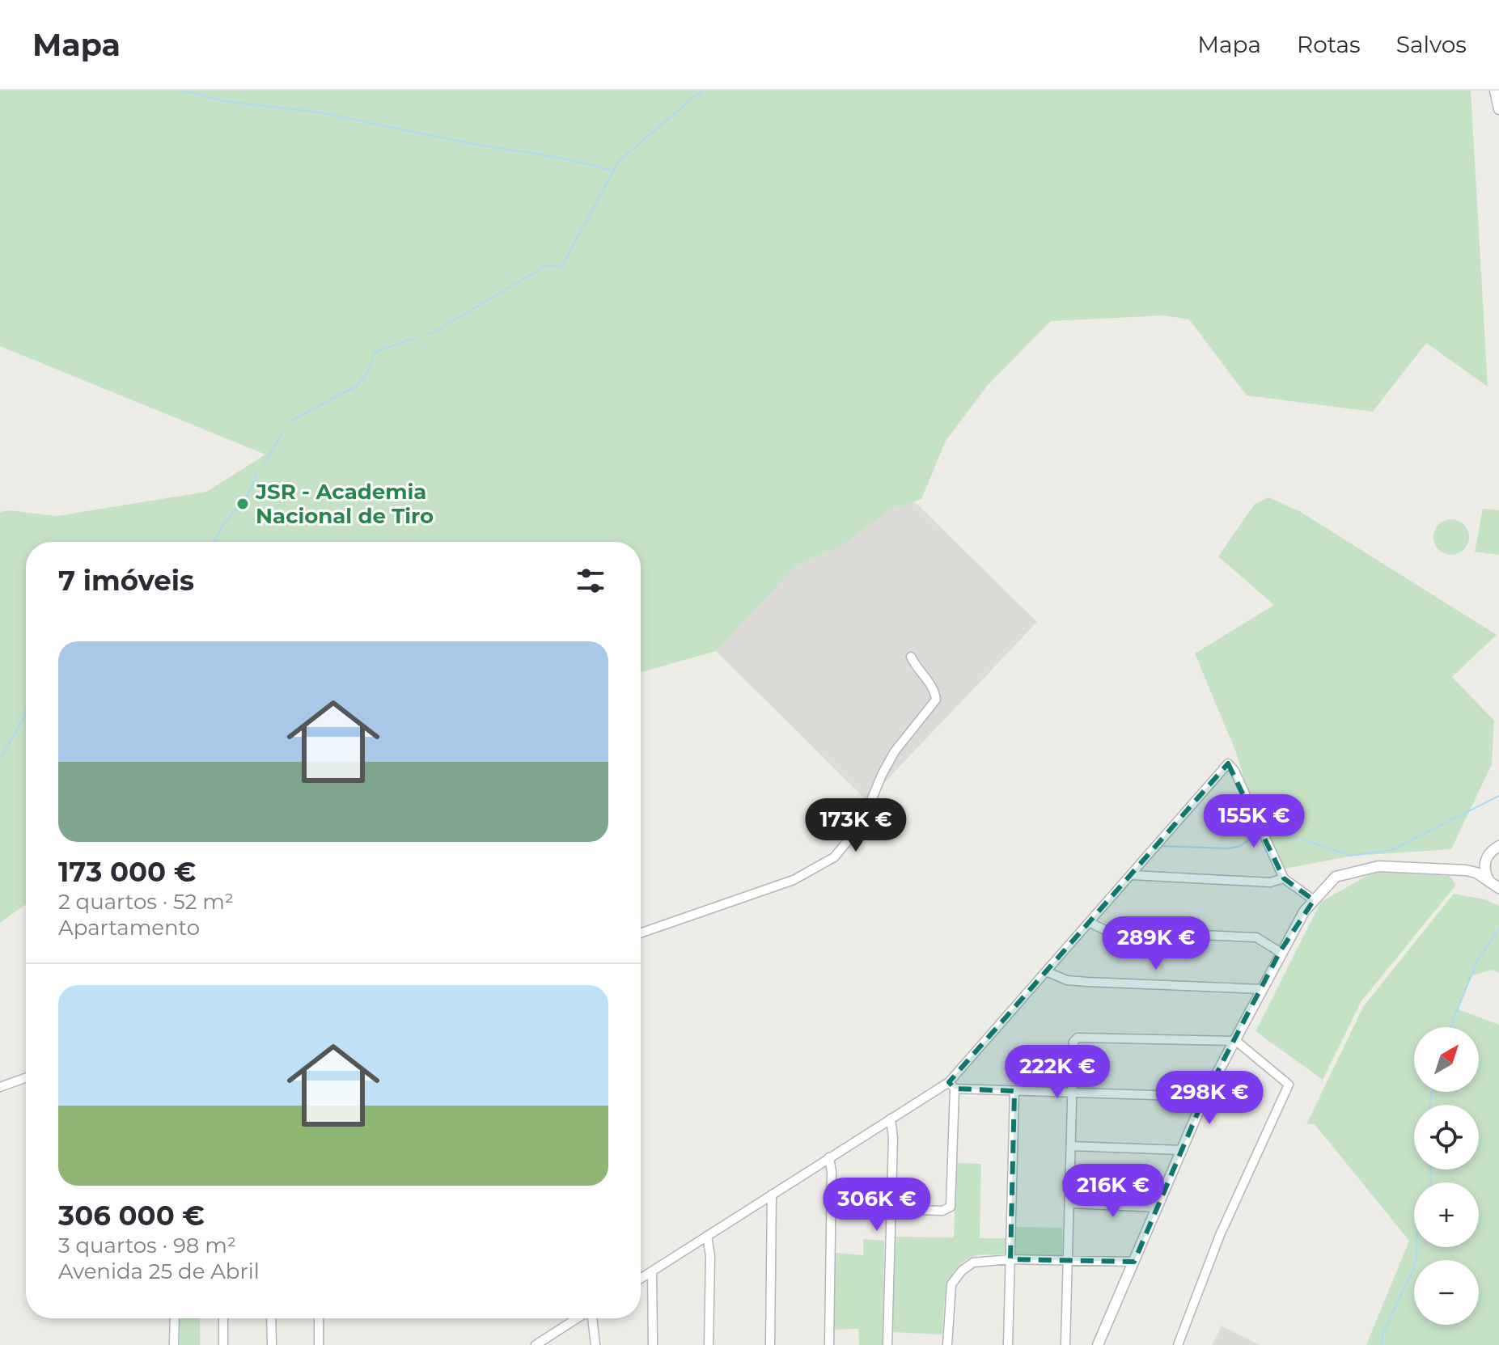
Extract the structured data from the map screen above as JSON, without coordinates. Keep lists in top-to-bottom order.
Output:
{
  "places": ["JSR - Academia Nacional de Tiro"],
  "north": "top right",
  "page": {
    "header": "Mapa",
    "nav": ["Mapa", "Rotas", "Salvos"],
    "heading": "7 imóveis",
    "list": [
      {
        "name": "173 000 €",
        "note": "2 quartos · 52 m² · Apartamento"
      },
      {
        "name": "306 000 €",
        "note": "3 quartos · 98 m² · Avenida 25 de Abril"
      }
    ],
    "price": [
      "155K €",
      "173K €",
      "289K €",
      "222K €",
      "298K €",
      "216K €",
      "306K €"
    ],
    "map_buttons": ["+", "−"]
  }
}
